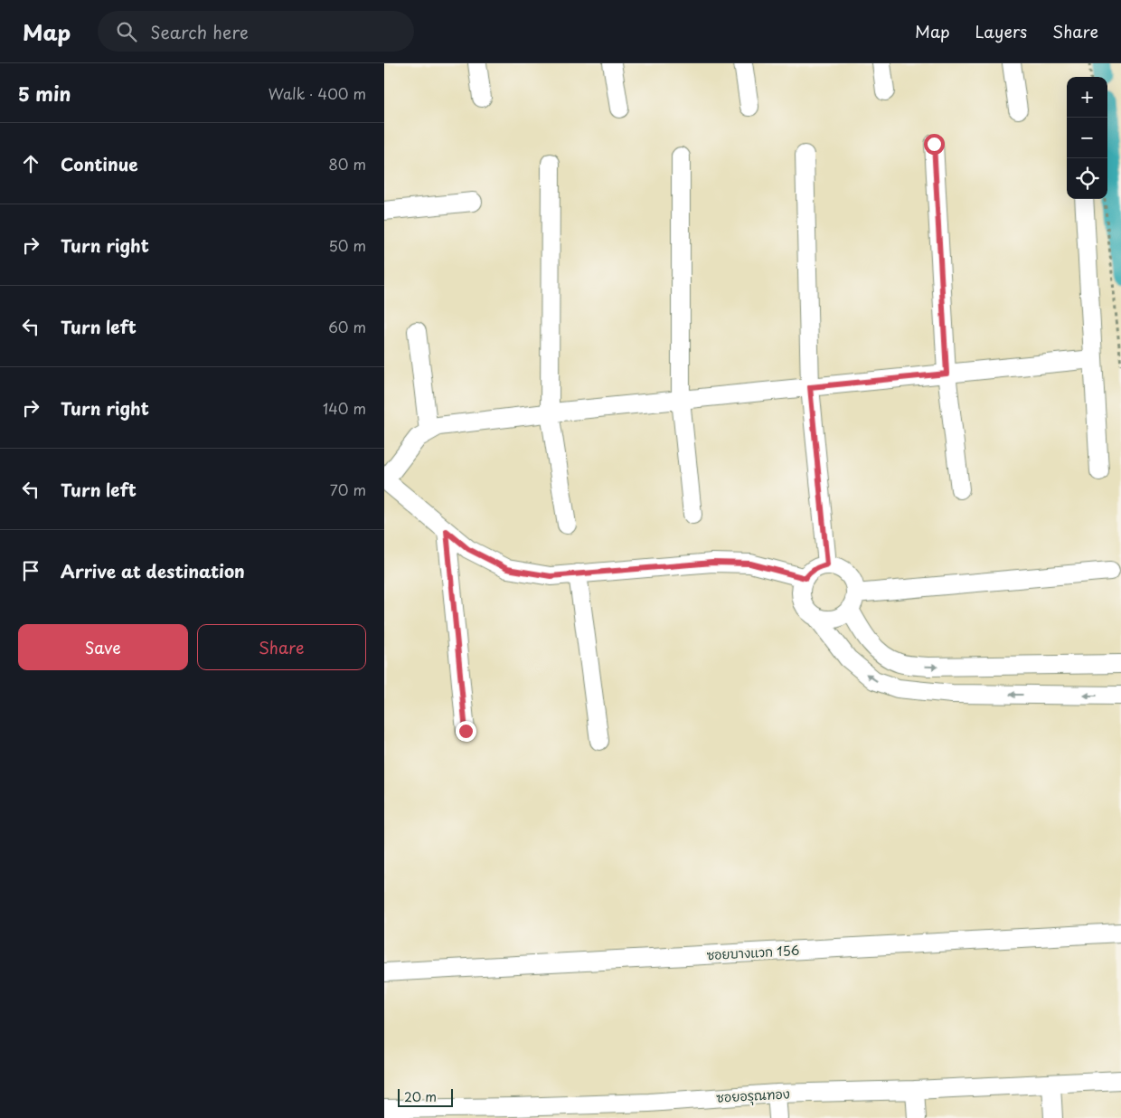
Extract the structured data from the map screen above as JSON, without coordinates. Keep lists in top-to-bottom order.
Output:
{
  "streets": {
    "street": ["ซอยบางแวก 156", "ซอยอรุณทอง"]
  },
  "scale_bar": "20 m",
  "page": {
    "header": "Map",
    "search": "Search here",
    "nav": ["Map", "Layers", "Share"],
    "heading": ["5 min", "Walk · 400 m"],
    "map_buttons": ["+", "−"],
    "list": [
      ["Continue", "80 m"],
      ["Turn right", "50 m"],
      ["Turn left", "60 m"],
      ["Turn right", "140 m"],
      ["Turn left", "70 m"],
      "Arrive at destination"
    ],
    "buttons": ["Save", "Share"],
    "scale": "20 m"
  }
}
